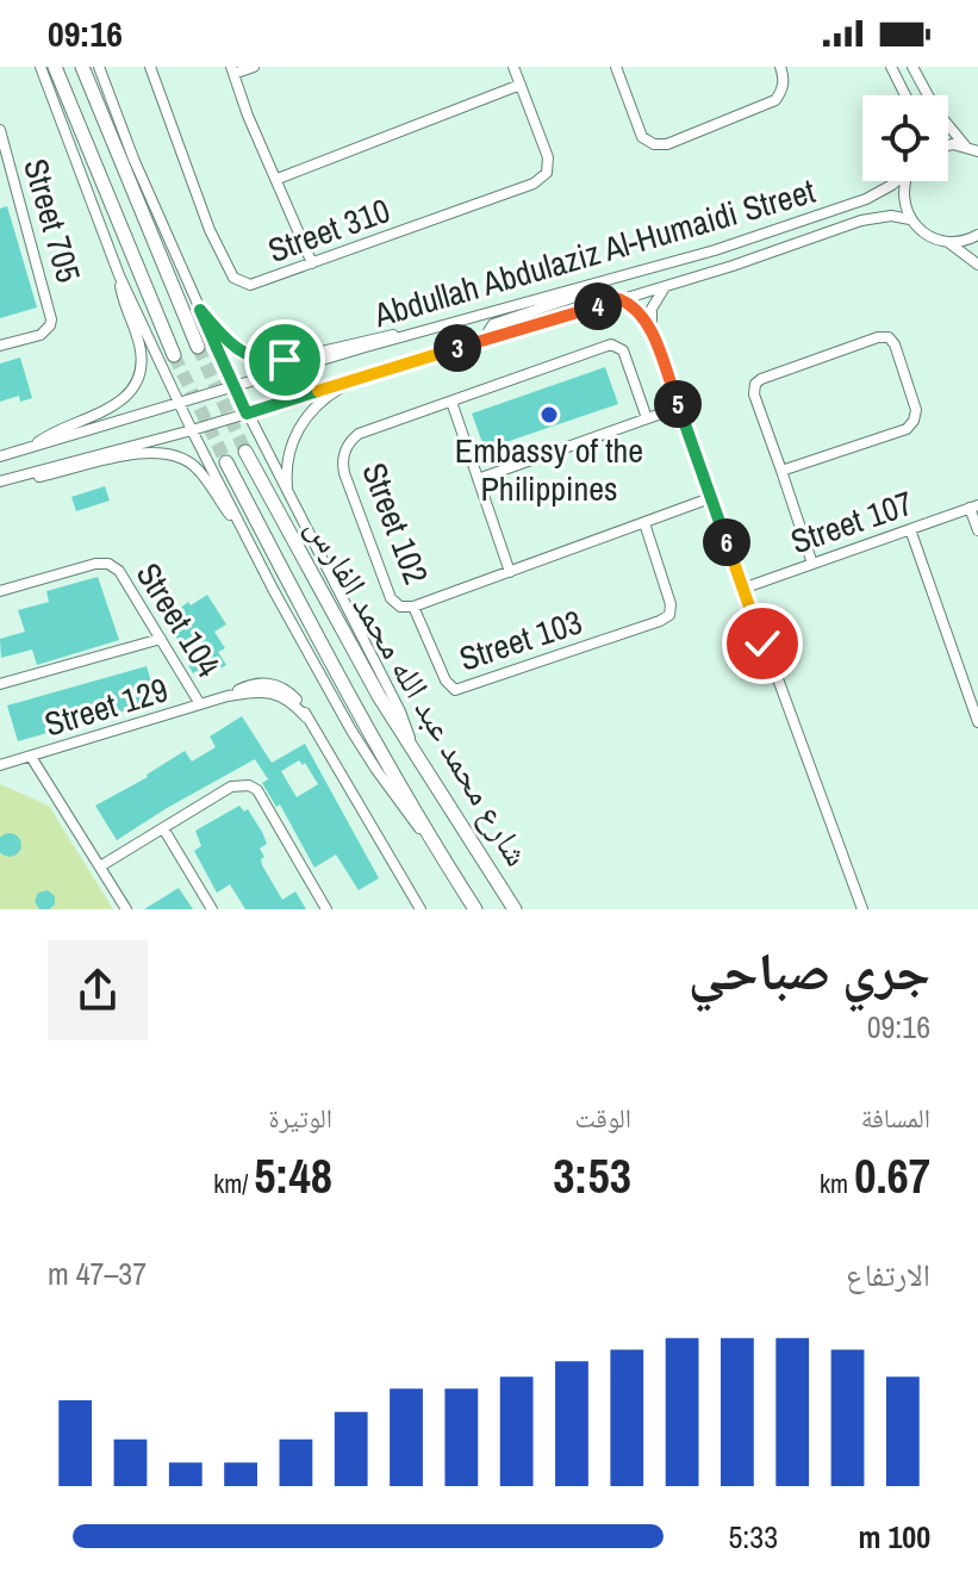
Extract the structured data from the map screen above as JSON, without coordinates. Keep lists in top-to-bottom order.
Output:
{
  "streets": {
    "main road": ["شارع محمد عبد الله محمد الفارس"],
    "street": [
      "Street 705",
      "Street 310",
      "Abdullah Abdulaziz Al-Humaidi Street",
      "Street 107",
      "Street 102",
      "Street 104",
      "Street 103",
      "Street 129"
    ]
  },
  "crossings": [
    ["Street 102", "Street 103"],
    ["Street 104", "Street 129"]
  ],
  "places": ["Embassy of the Philippines"],
  "page": {
    "status": "09:16",
    "pins": [
      "4",
      "3",
      "5",
      "6"
    ],
    "heading": ["جري صباحي", "09:16"],
    "stats": [
      ["المسافة", "0.67 km"],
      ["الوقت", "3:53"],
      ["الوتيرة", "5:48 /km"]
    ],
    "chart": ["الارتفاع", "37–47 m"],
    "list": [
      {
        "name": "100 m",
        "note": "5:33"
      }
    ]
  }
}
